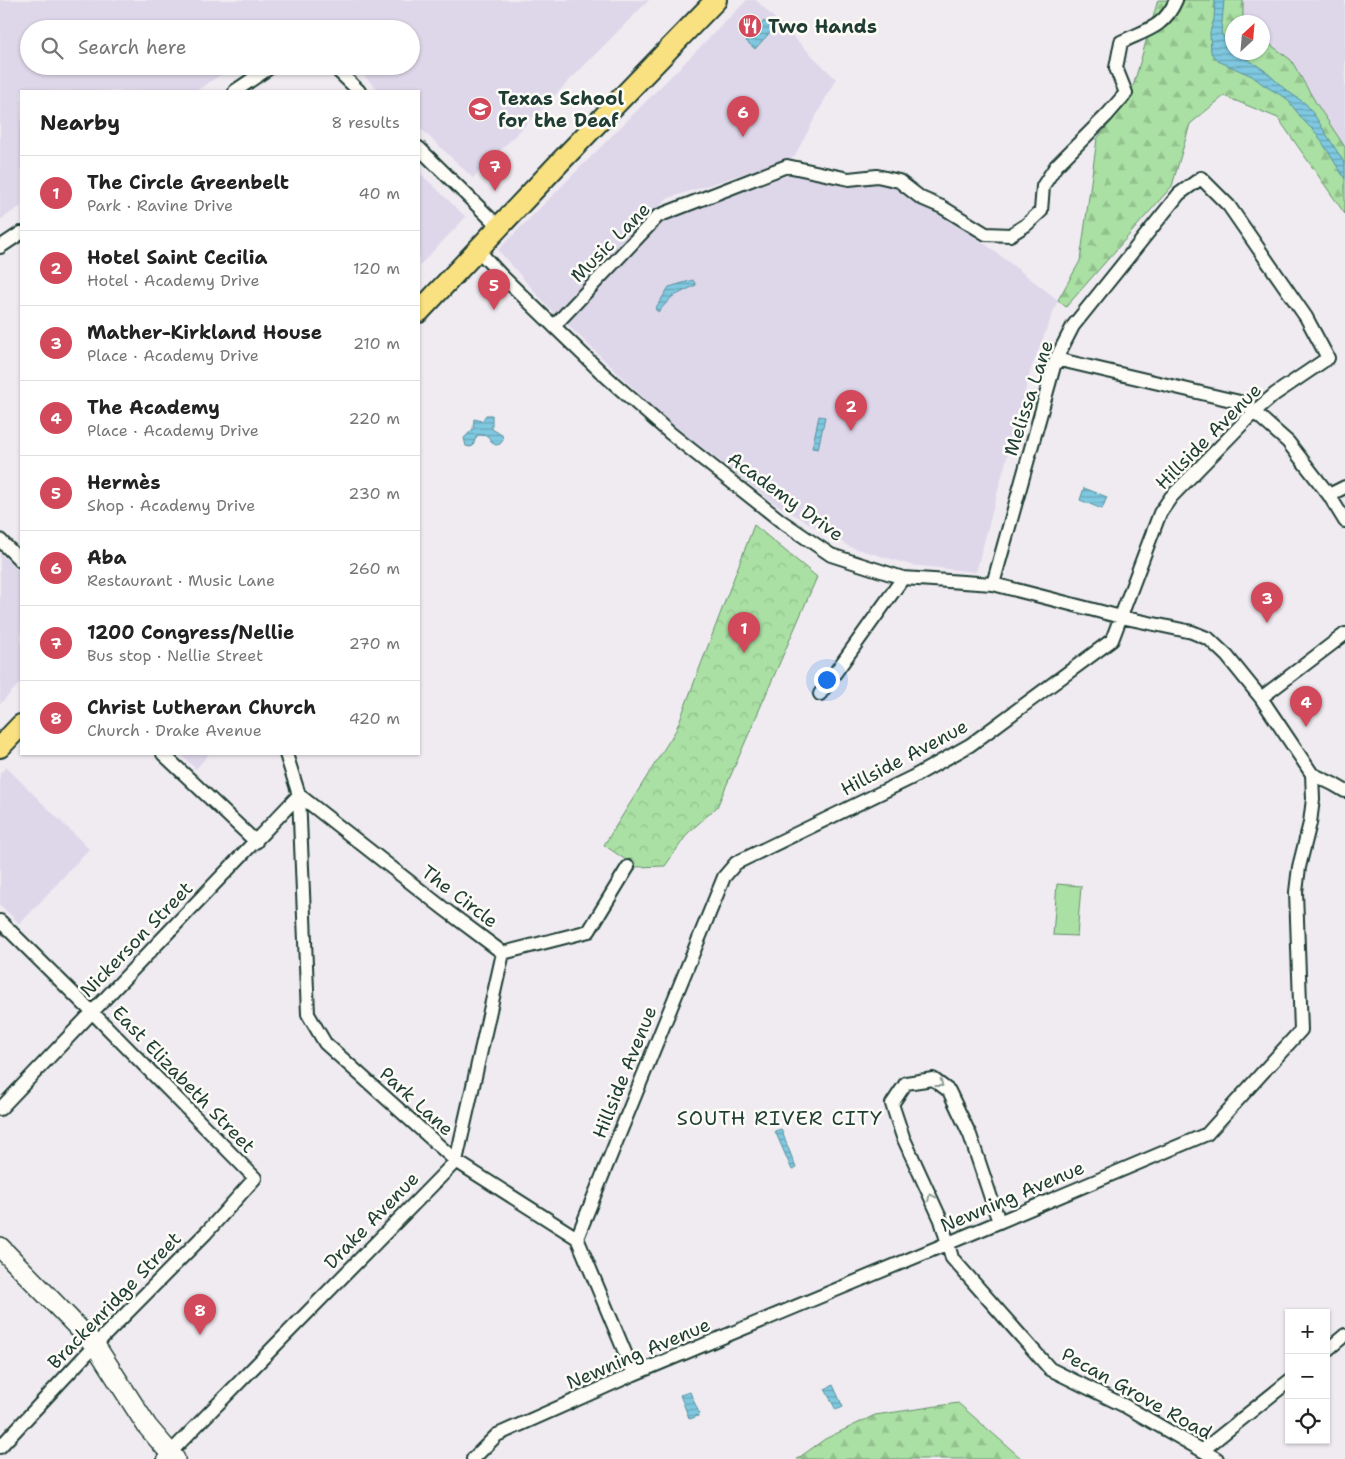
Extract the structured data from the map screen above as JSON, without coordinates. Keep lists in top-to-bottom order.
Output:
{
  "streets": {
    "street": [
      "Music Lane",
      "Melissa Lane",
      "Hillside Avenue",
      "Academy Drive",
      "The Circle",
      "Nickerson Street",
      "East Elizabeth Street",
      "Park Lane",
      "Newning Avenue",
      "Drake Avenue",
      "Brackenridge Street",
      "Pecan Grove Road"
    ]
  },
  "crossings": [
    ["Music Lane", "Academy Drive"],
    ["Melissa Lane", "Hillside Avenue"],
    ["Melissa Lane", "Academy Drive"],
    ["Hillside Avenue", "Academy Drive"],
    ["Hillside Avenue", "Park Lane"],
    ["Academy Drive", "Newning Avenue"],
    ["The Circle", "Nickerson Street"],
    ["The Circle", "Park Lane"],
    ["Nickerson Street", "East Elizabeth Street"],
    ["Nickerson Street", "Park Lane"],
    ["East Elizabeth Street", "Brackenridge Street"],
    ["Park Lane", "Drake Avenue"],
    ["Newning Avenue", "Pecan Grove Road"]
  ],
  "districts": ["SOUTH RIVER CITY"],
  "places": {
    "restaurant": ["Two Hands"],
    "school or university": ["Texas School for the Deaf"]
  },
  "north": "top right",
  "page": {
    "search": "Search here",
    "heading": ["Nearby", "8 results"],
    "pins": [
      "6",
      "7",
      "5",
      "2",
      "3",
      "1",
      "4",
      "8"
    ],
    "list": [
      {
        "mark": "1",
        "name": "The Circle Greenbelt",
        "note": "Park · Ravine Drive",
        "value": "40 m"
      },
      {
        "mark": "2",
        "name": "Hotel Saint Cecilia",
        "note": "Hotel · Academy Drive",
        "value": "120 m"
      },
      {
        "mark": "3",
        "name": "Mather-Kirkland House",
        "note": "Place · Academy Drive",
        "value": "210 m"
      },
      {
        "mark": "4",
        "name": "The Academy",
        "note": "Place · Academy Drive",
        "value": "220 m"
      },
      {
        "mark": "5",
        "name": "Hermès",
        "note": "Shop · Academy Drive",
        "value": "230 m"
      },
      {
        "mark": "6",
        "name": "Aba",
        "note": "Restaurant · Music Lane",
        "value": "260 m"
      },
      {
        "mark": "7",
        "name": "1200 Congress/Nellie",
        "note": "Bus stop · Nellie Street",
        "value": "270 m"
      },
      {
        "mark": "8",
        "name": "Christ Lutheran Church",
        "note": "Church · Drake Avenue",
        "value": "420 m"
      }
    ],
    "map_buttons": ["+", "−"]
  }
}
